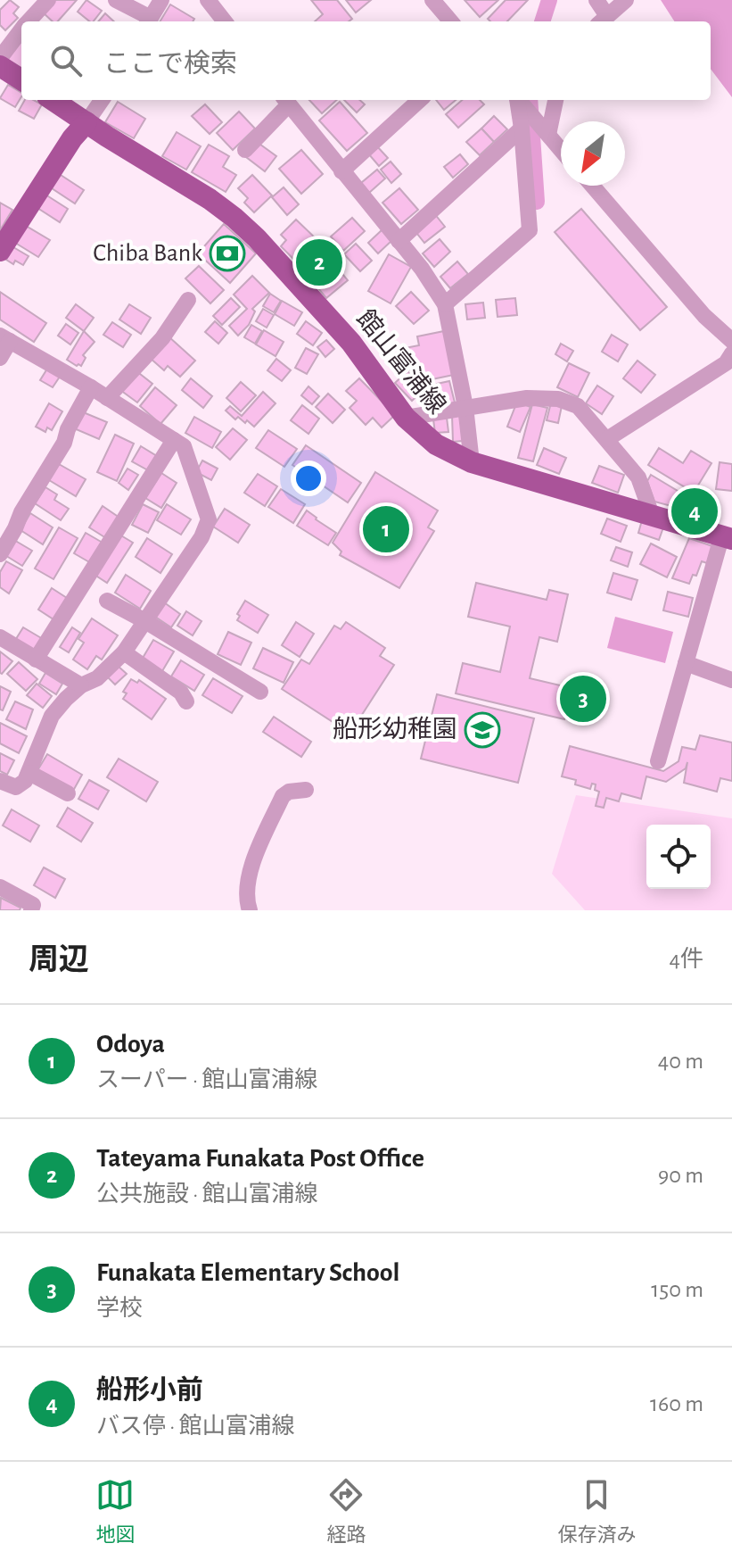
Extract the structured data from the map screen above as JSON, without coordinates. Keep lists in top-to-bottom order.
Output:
{
  "streets": {
    "main road": ["館山富浦線"]
  },
  "places": {
    "bank": ["Chiba Bank"],
    "school or university": ["船形幼稚園"]
  },
  "north": "bottom left",
  "page": {
    "search": "ここで検索",
    "pins": [
      "2",
      "4",
      "1",
      "3"
    ],
    "heading": ["周辺", "4件"],
    "list": [
      {
        "mark": "1",
        "name": "Odoya",
        "note": "スーパー · 館山富浦線",
        "value": "40 m"
      },
      {
        "mark": "2",
        "name": "Tateyama Funakata Post Office",
        "note": "公共施設 · 館山富浦線",
        "value": "90 m"
      },
      {
        "mark": "3",
        "name": "Funakata Elementary School",
        "note": "学校",
        "value": "150 m"
      },
      {
        "mark": "4",
        "name": "船形小前",
        "note": "バス停 · 館山富浦線",
        "value": "160 m"
      }
    ],
    "nav": ["地図", "経路", "保存済み"]
  }
}
